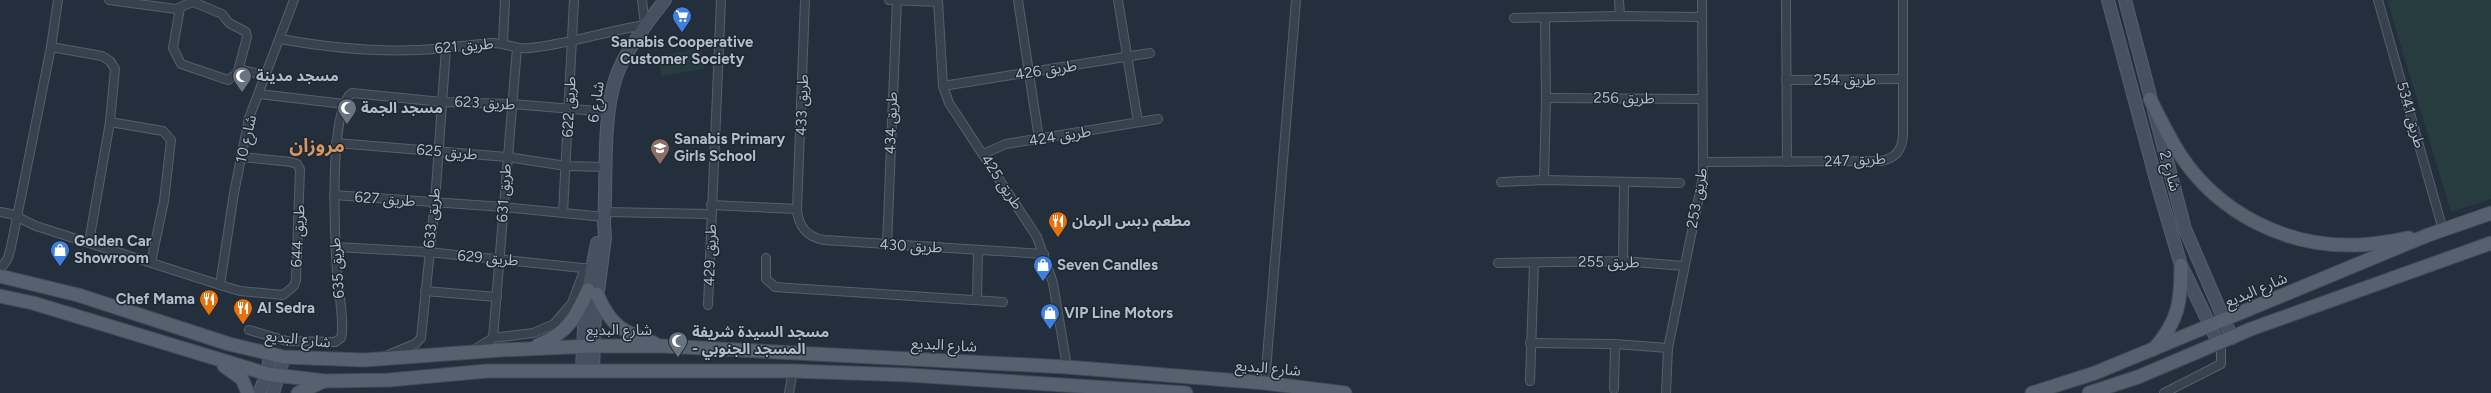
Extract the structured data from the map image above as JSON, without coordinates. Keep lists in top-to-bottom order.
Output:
{
  "streets": {
    "main road": ["شارع 6", "شارع 2", "شارع البديع"],
    "street": [
      "طريق 621",
      "طريق 426",
      "طريق 254",
      "طريق 256",
      "طريق 623",
      "طريق 433",
      "طريق 622",
      "طريق 5341",
      "طريق 434",
      "طريق 424",
      "شارع 10",
      "طريق 625",
      "طريق 247",
      "طريق 425",
      "طريق 631",
      "طريق 253",
      "طريق 627",
      "طريق 633",
      "طريق 644",
      "طريق 430",
      "طريق 429",
      "طريق 629",
      "طريق 255",
      "طريق 635"
    ]
  },
  "crossings": [
    ["طريق 621", "شارع 6"],
    ["طريق 621", "طريق 622"],
    ["طريق 621", "شارع 10"],
    ["طريق 621", "طريق 631"],
    ["طريق 621", "طريق 633"],
    ["طريق 426", "طريق 425"],
    ["طريق 254", "طريق 247"],
    ["طريق 256", "طريق 253"],
    ["شارع 6", "طريق 623"],
    ["شارع 6", "طريق 625"],
    ["شارع 6", "طريق 627"],
    ["شارع 6", "طريق 629"],
    ["شارع 6", "شارع البديع"],
    ["طريق 623", "طريق 622"],
    ["طريق 623", "طريق 631"],
    ["طريق 623", "طريق 633"],
    ["طريق 623", "طريق 635"],
    ["طريق 433", "طريق 430"],
    ["طريق 433", "طريق 429"],
    ["طريق 622", "طريق 625"],
    ["طريق 622", "طريق 627"],
    ["طريق 5341", "شارع البديع"],
    ["طريق 434", "طريق 430"],
    ["طريق 424", "طريق 425"],
    ["شارع 10", "طريق 644"],
    ["طريق 625", "طريق 631"],
    ["طريق 625", "طريق 633"],
    ["طريق 625", "طريق 635"],
    ["طريق 247", "طريق 253"],
    ["شارع 2", "شارع البديع"],
    ["طريق 425", "طريق 430"],
    ["طريق 425", "شارع البديع"],
    ["طريق 631", "طريق 627"],
    ["طريق 631", "طريق 629"],
    ["طريق 253", "طريق 255"],
    ["طريق 627", "طريق 633"],
    ["طريق 627", "طريق 429"],
    ["طريق 627", "طريق 635"],
    ["طريق 633", "طريق 629"],
    ["طريق 633", "شارع البديع"],
    ["طريق 430", "طريق 429"],
    ["طريق 629", "طريق 635"]
  ],
  "districts": ["مروزان"],
  "places": {
    "supermarket": ["Sanabis Cooperative Customer Society"],
    "mosque": ["مسجد مدينة", "مسجد الجمة", "مسجد السيدة شريفة - المسجد الجنوبي"],
    "school or university": ["Sanabis Primary Girls School"],
    "restaurant": ["مطعم دبس الرمان", "Chef Mama", "Al Sedra"],
    "shop": ["Golden Car Showroom", "Seven Candles", "VIP Line Motors"]
  }
}
